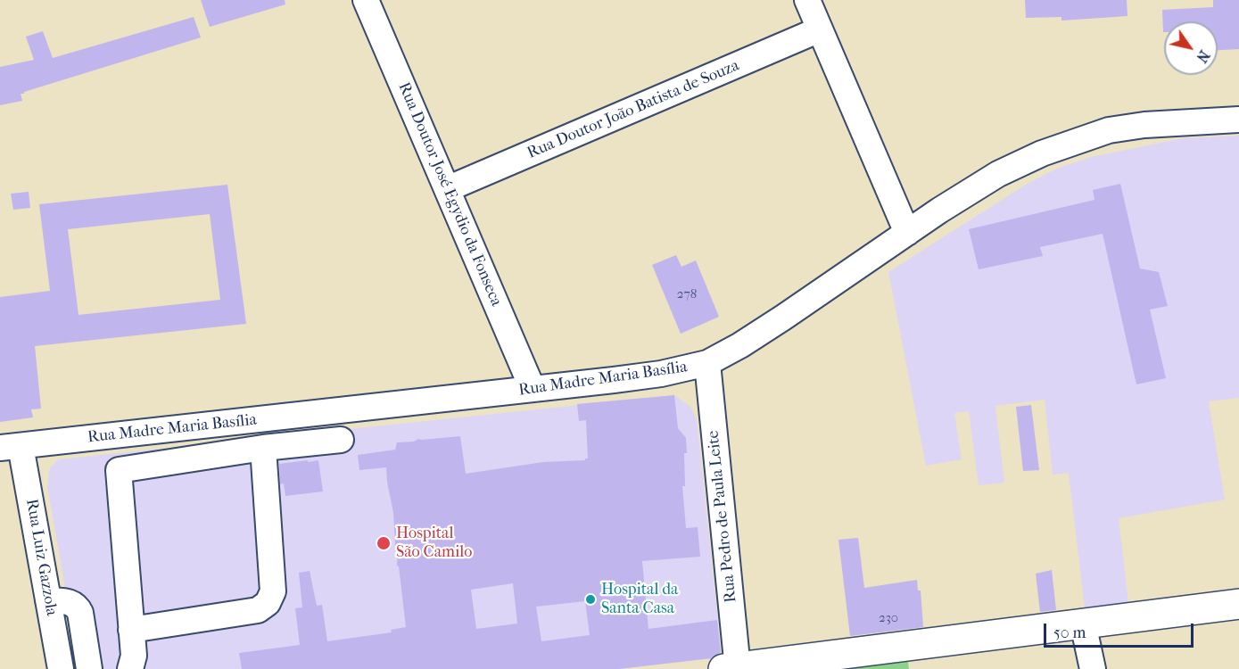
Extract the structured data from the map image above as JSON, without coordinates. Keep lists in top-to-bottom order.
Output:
{
  "streets": {
    "street": [
      "Rua Doutor João Batista de Souza",
      "Rua Doutor José Egydio da Fonseca",
      "Rua Madre Maria Basília",
      "Rua Pedro de Paula Leite",
      "Rua Luiz Gazzola"
    ]
  },
  "crossings": [
    ["Rua Doutor João Batista de Souza", "Rua Doutor José Egydio da Fonseca"],
    ["Rua Doutor José Egydio da Fonseca", "Rua Madre Maria Basília"],
    ["Rua Madre Maria Basília", "Rua Pedro de Paula Leite"],
    ["Rua Madre Maria Basília", "Rua Luiz Gazzola"]
  ],
  "places": ["Hospital São Camilo", "Hospital da Santa Casa"],
  "house_numbers": ["278", "230"],
  "scale_bar": "50 m",
  "north": "bottom right"
}
